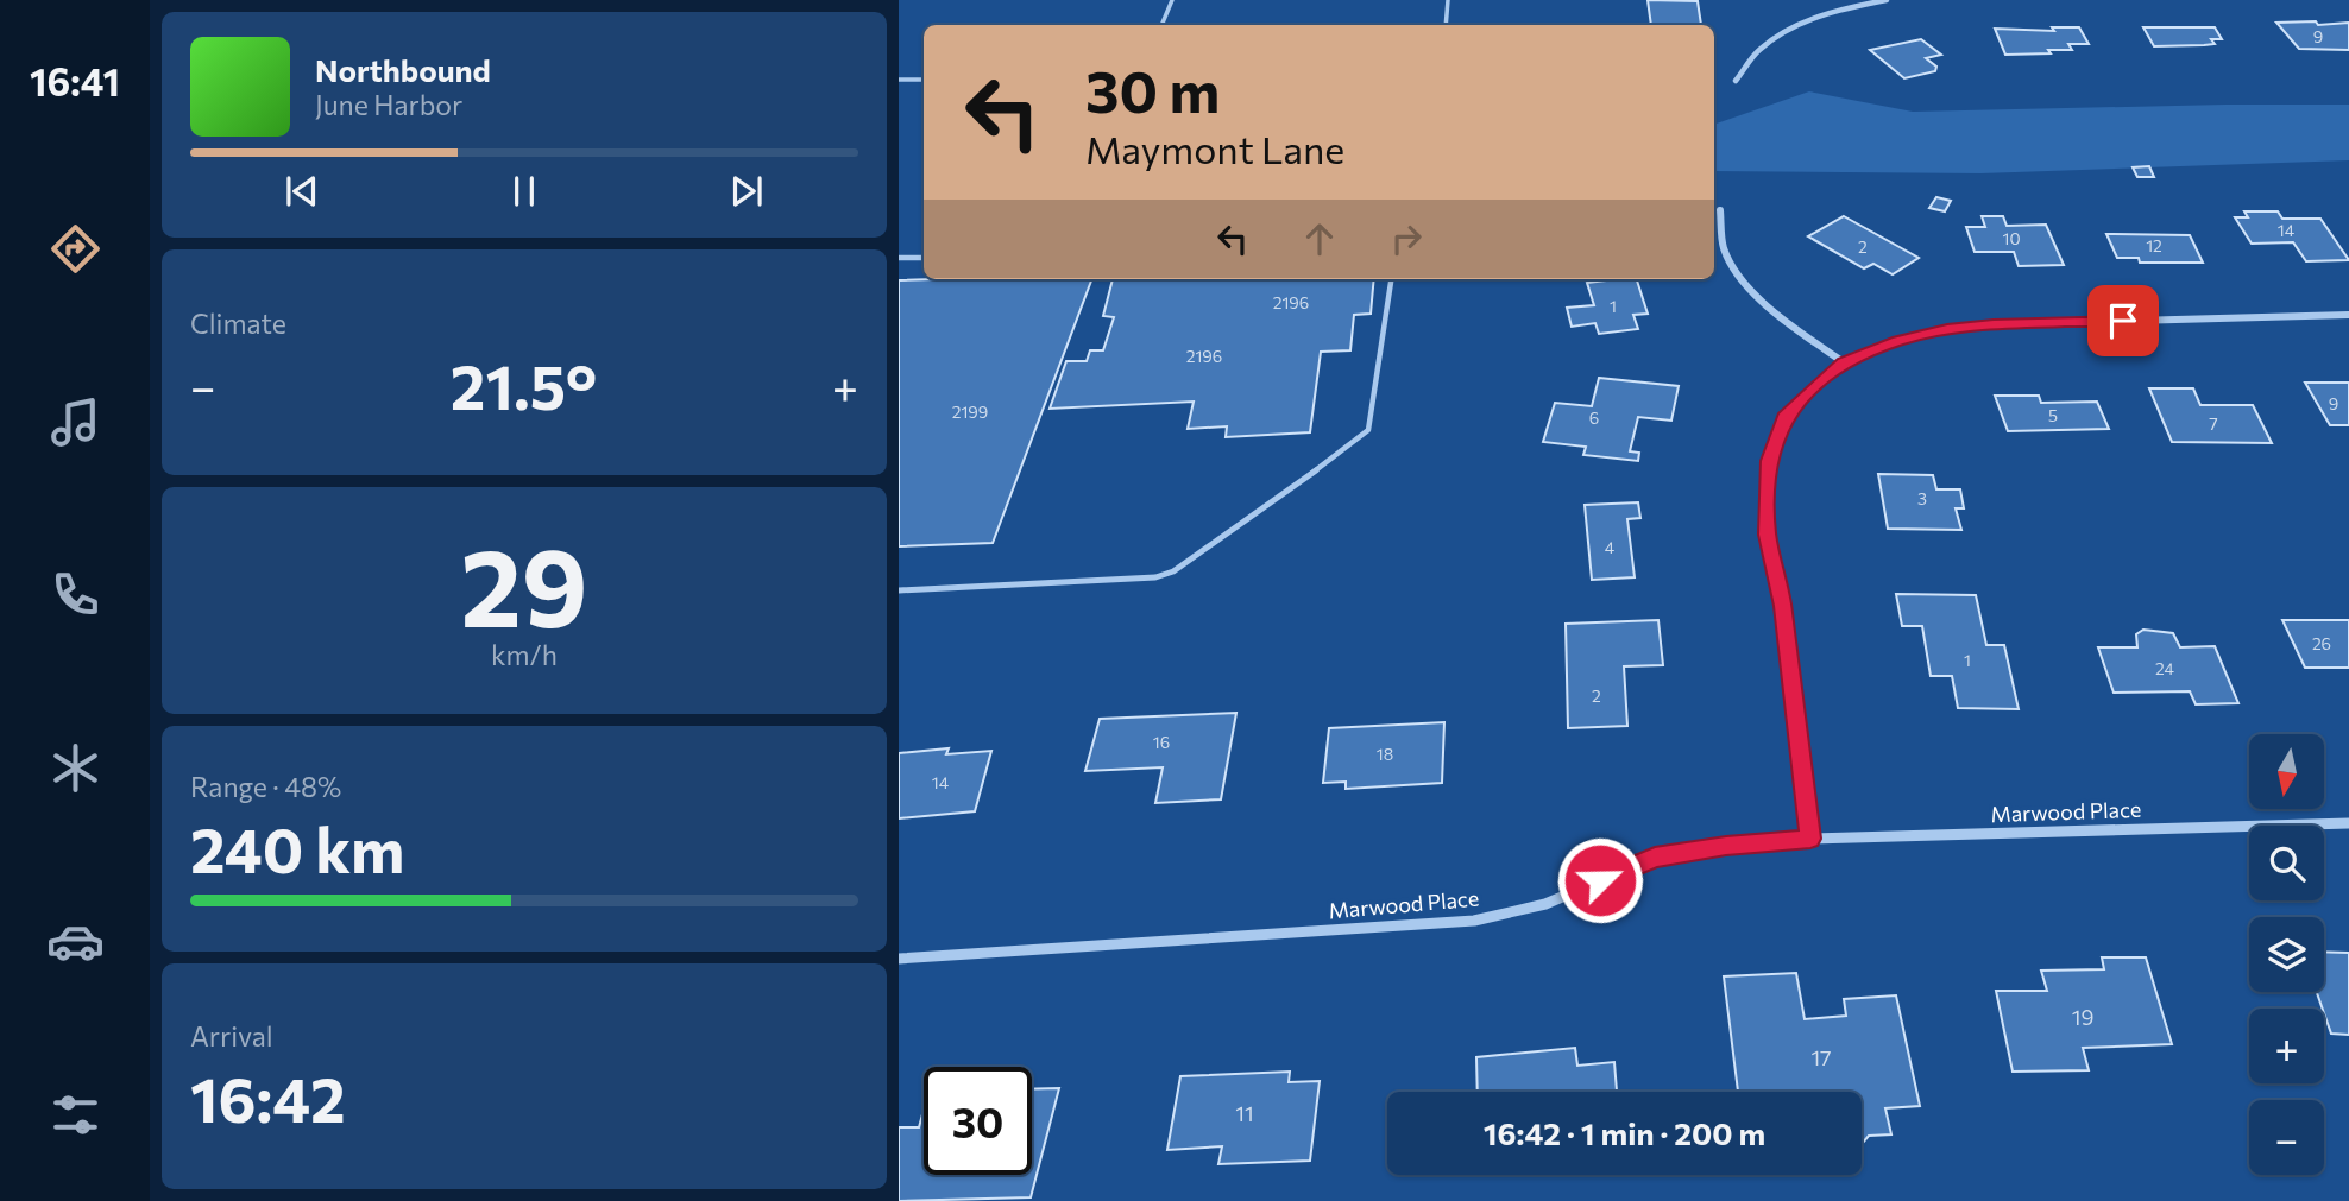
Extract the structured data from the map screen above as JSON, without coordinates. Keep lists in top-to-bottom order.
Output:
{
  "streets": {
    "street": ["Marwood Place"]
  },
  "house_numbers": [
    "9",
    "14",
    "10",
    "12",
    "2",
    "2196",
    "1",
    "2196",
    "9",
    "2199",
    "5",
    "6",
    "7",
    "3",
    "4",
    "26",
    "1",
    "24",
    "2",
    "16",
    "18",
    "14",
    "19",
    "17",
    "11"
  ],
  "north": "bottom",
  "page": {
    "tabs": "16:41",
    "turn": ["30 m", "Maymont Lane"],
    "song": ["Northbound", "June Harbor"],
    "tile": [
      "Climate",
      ["29", "km/h"],
      ["Range · 48%", "240 km"],
      ["Arrival", "16:42"]
    ],
    "heat": ["−", "21.5°", "+"],
    "map_buttons": ["+", "−"],
    "limit": "30",
    "trip": "16:42 · 1 min · 200 m"
  }
}
